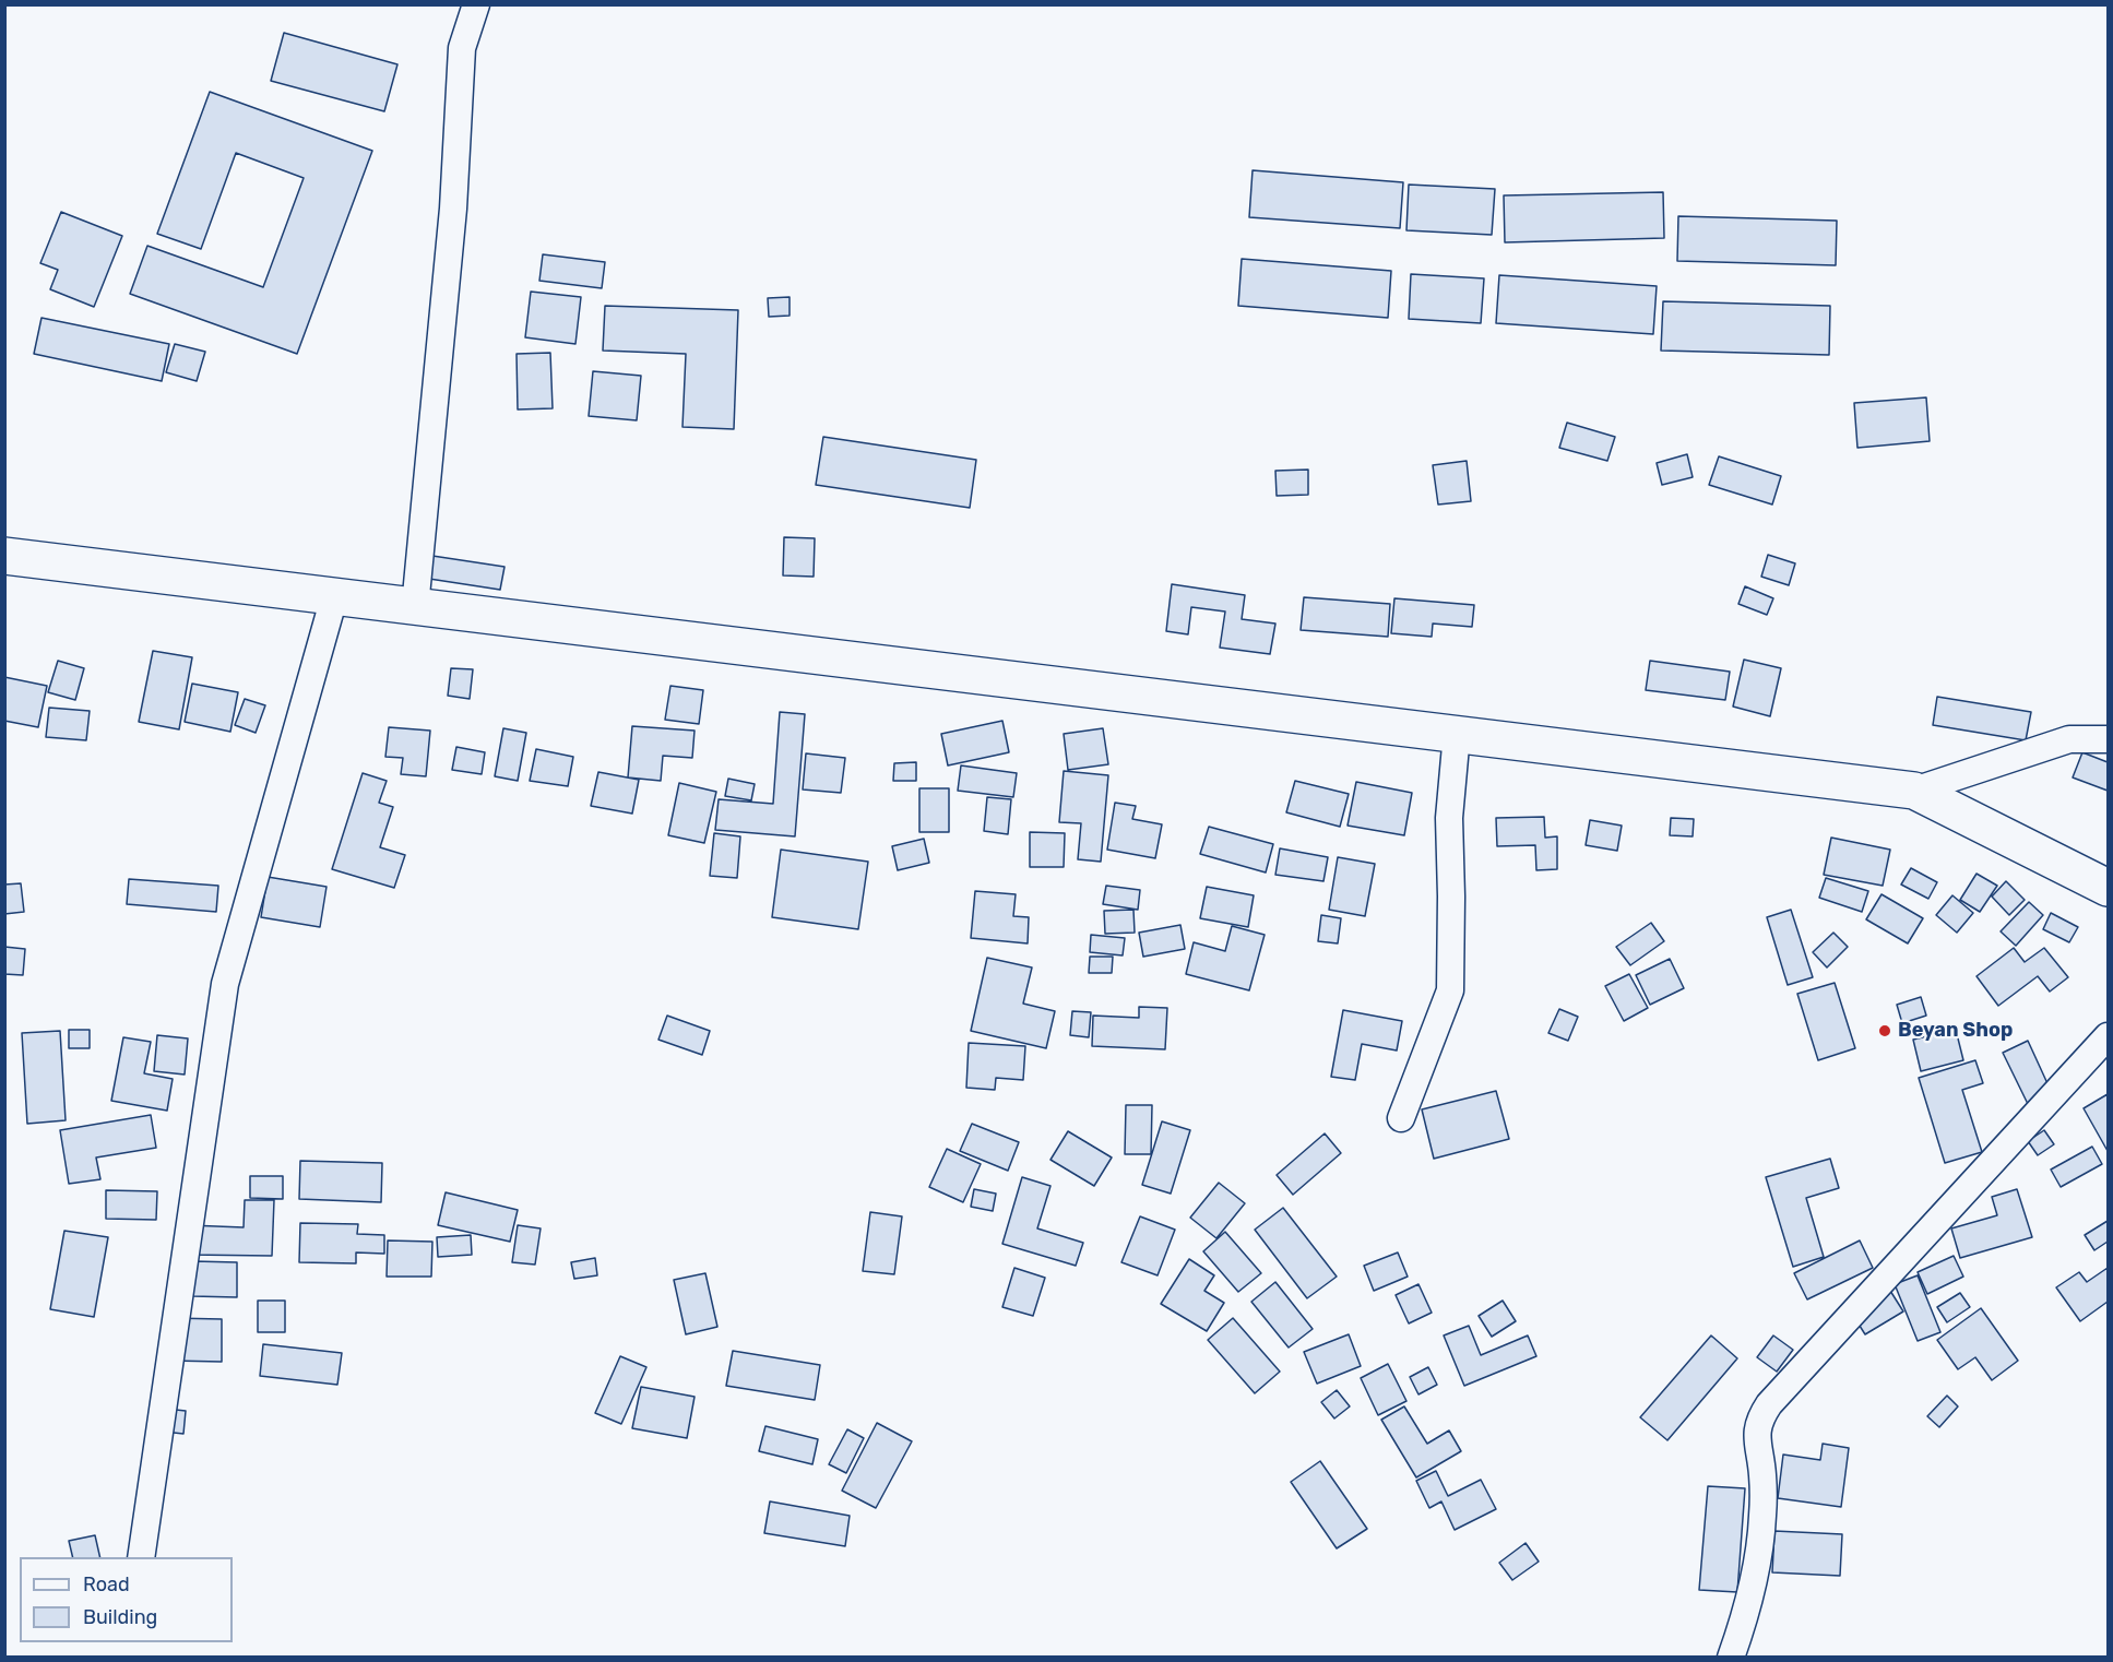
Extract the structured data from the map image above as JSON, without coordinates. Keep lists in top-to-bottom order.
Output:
{
  "places": ["Beyan Shop"],
  "legend": ["Road", "Building"]
}
